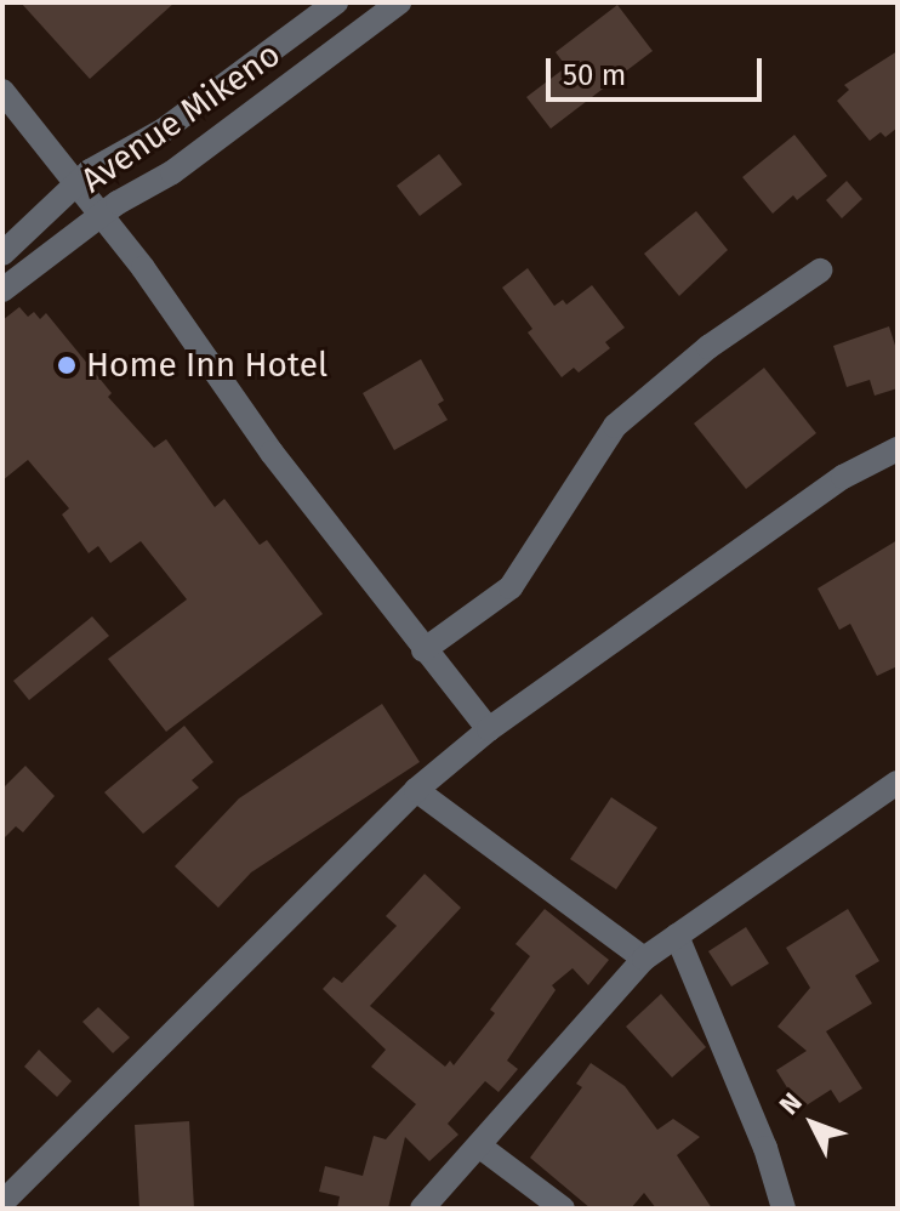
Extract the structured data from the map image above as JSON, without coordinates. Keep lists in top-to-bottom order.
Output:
{
  "streets": {
    "street": ["Avenue Mikeno"]
  },
  "places": ["Home Inn Hotel"],
  "scale_bar": "50 m",
  "north": "top left"
}
